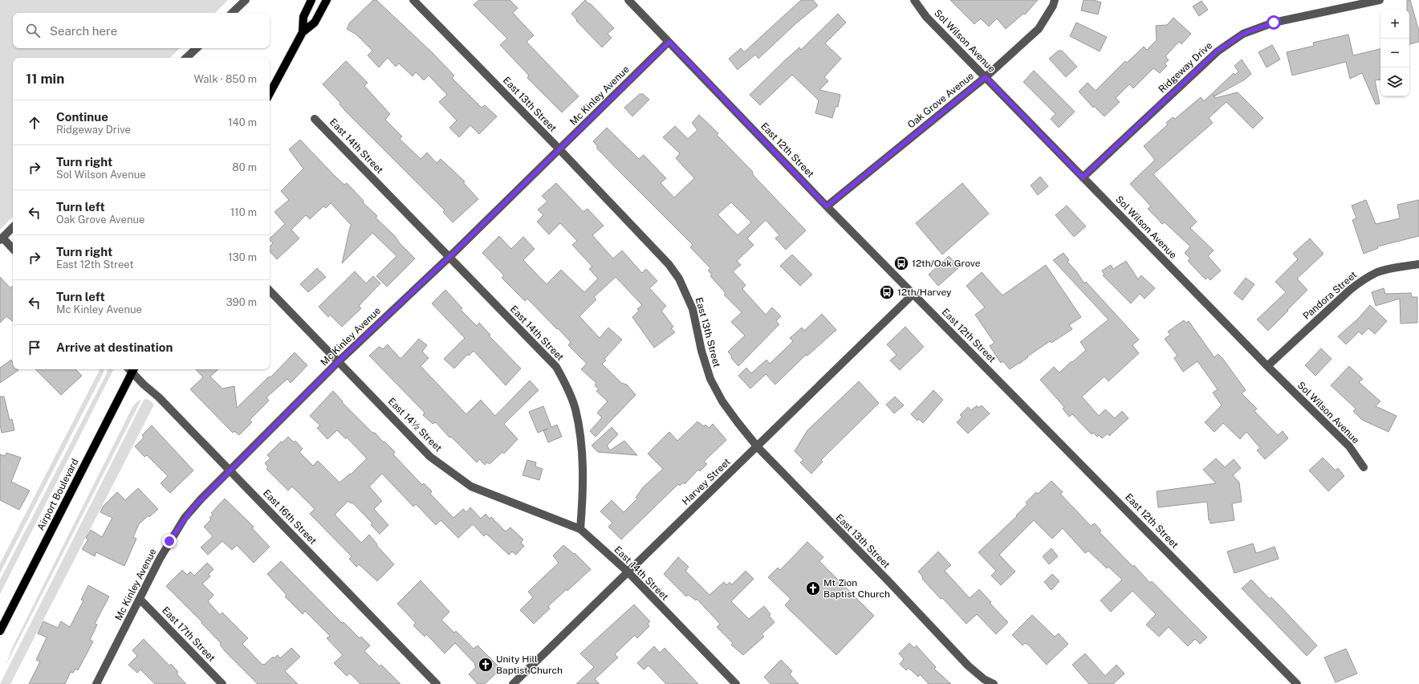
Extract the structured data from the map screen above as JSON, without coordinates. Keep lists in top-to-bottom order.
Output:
{
  "streets": {
    "main road": ["Airport Boulevard"],
    "street": [
      "Sol Wilson Avenue",
      "Ridgeway Drive",
      "Mc Kinley Avenue",
      "Oak Grove Avenue",
      "East 13th Street",
      "East 14th Street",
      "East 12th Street",
      "Pandora Street",
      "East 14½ Street",
      "Harvey Street",
      "East 16th Street",
      "East 17th Street"
    ]
  },
  "crossings": [
    ["Sol Wilson Avenue", "Ridgeway Drive"],
    ["Sol Wilson Avenue", "Oak Grove Avenue"],
    ["Sol Wilson Avenue", "Pandora Street"],
    ["Mc Kinley Avenue", "East 13th Street"],
    ["Mc Kinley Avenue", "East 14th Street"],
    ["Mc Kinley Avenue", "East 12th Street"],
    ["Mc Kinley Avenue", "East 14½ Street"],
    ["Mc Kinley Avenue", "East 16th Street"],
    ["Mc Kinley Avenue", "East 17th Street"],
    ["Oak Grove Avenue", "East 12th Street"],
    ["East 13th Street", "Harvey Street"],
    ["East 14th Street", "East 14½ Street"],
    ["East 14th Street", "Harvey Street"],
    ["East 12th Street", "Harvey Street"]
  ],
  "places": {
    "bus stop": ["12th/Oak Grove", "12th/Harvey"],
    "church": ["Mt Zion Baptist Church", "Unity Hill Baptist Church"]
  },
  "page": {
    "map_buttons": ["+", "−"],
    "search": "Search here",
    "heading": ["11 min", "Walk · 850 m"],
    "list": [
      ["Continue", "Ridgeway Drive", "140 m"],
      ["Turn right", "Sol Wilson Avenue", "80 m"],
      ["Turn left", "Oak Grove Avenue", "110 m"],
      ["Turn right", "East 12th Street", "130 m"],
      ["Turn left", "Mc Kinley Avenue", "390 m"],
      "Arrive at destination"
    ]
  }
}
